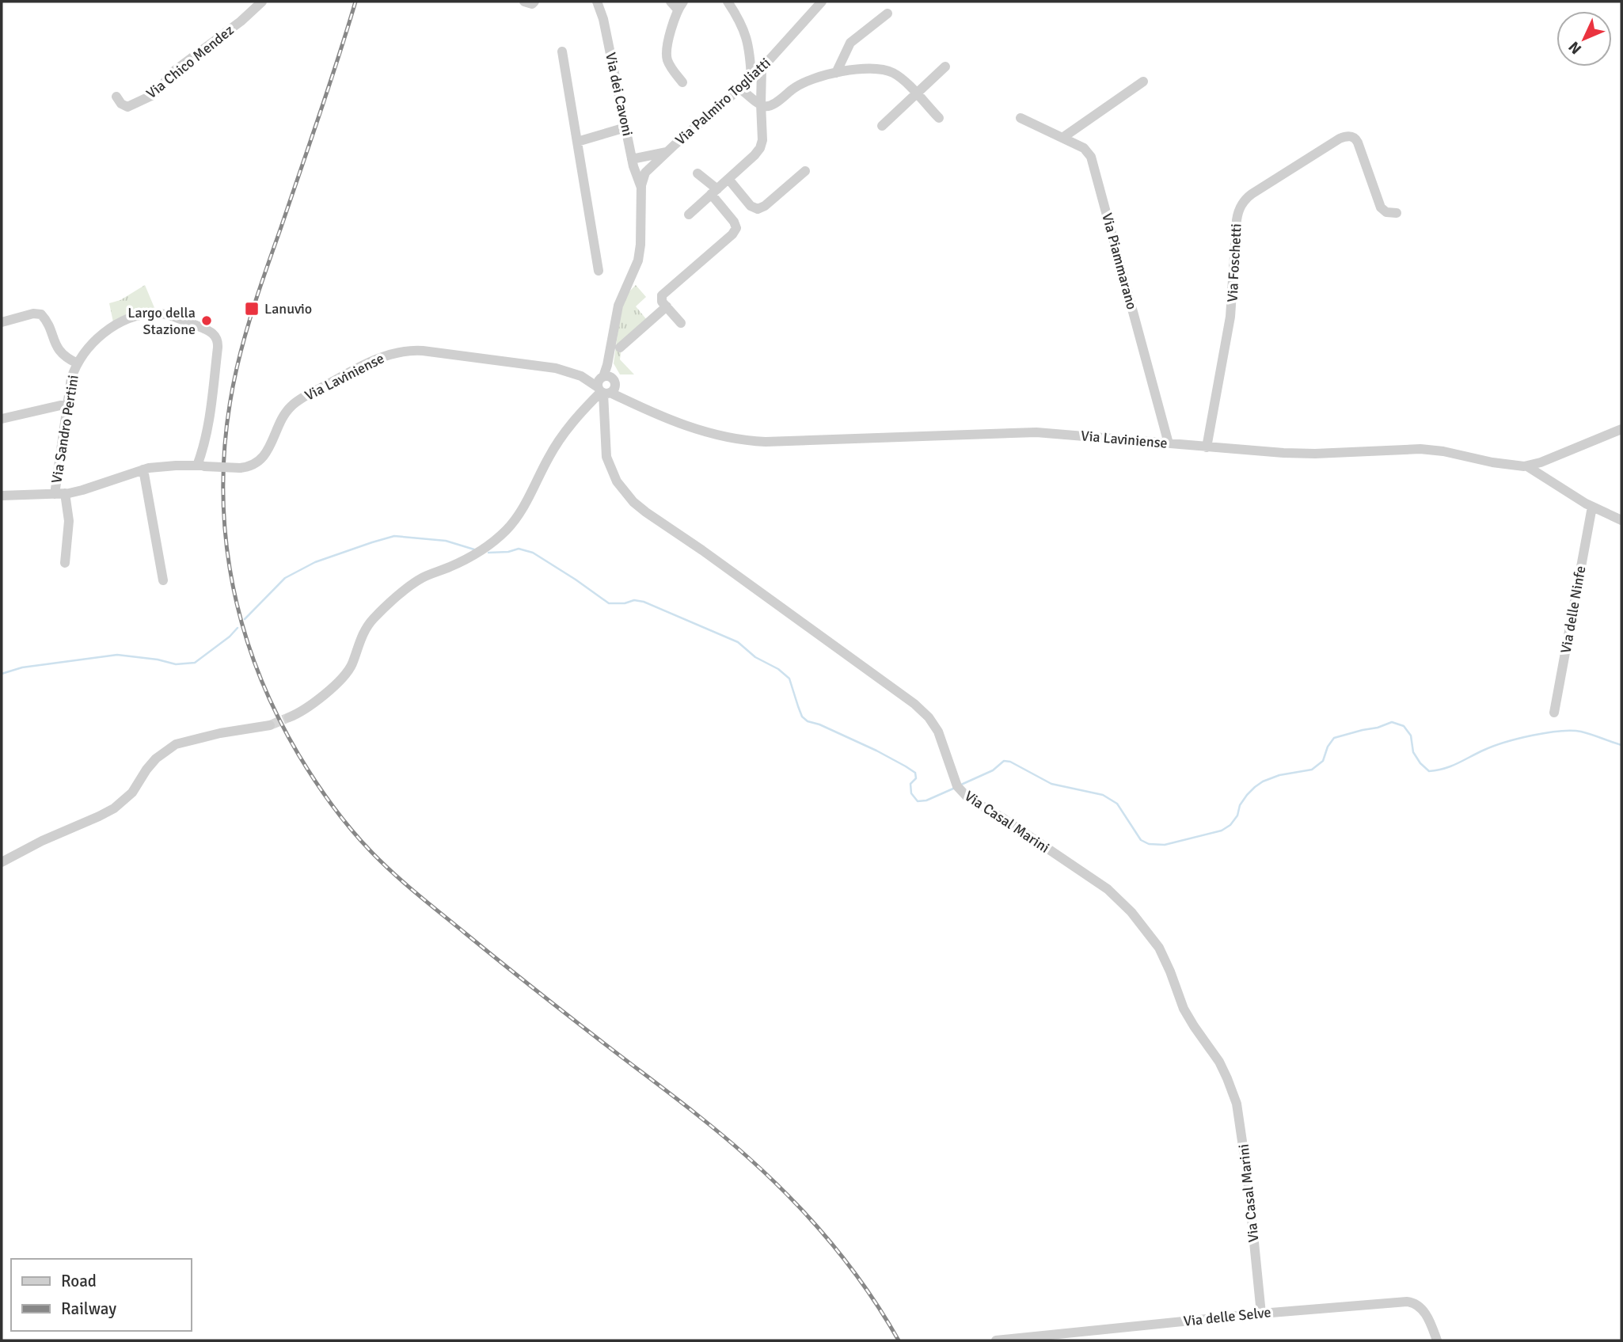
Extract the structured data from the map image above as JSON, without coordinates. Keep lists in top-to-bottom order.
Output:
{
  "streets": {
    "street": [
      "Via Chico Mendez",
      "Via dei Cavoni",
      "Via Palmiro Togliatti",
      "Via Piammarano",
      "Via Foschetti",
      "Via Laviniense",
      "Via Sandro Pertini",
      "Via delle Ninfe",
      "Via Casal Marini",
      "Via delle Selve"
    ]
  },
  "crossings": [
    ["Via dei Cavoni", "Via Palmiro Togliatti"],
    ["Via Palmiro Togliatti", "Via Laviniense"],
    ["Via Palmiro Togliatti", "Via Casal Marini"],
    ["Via Piammarano", "Via Laviniense"],
    ["Via Foschetti", "Via Laviniense"],
    ["Via Laviniense", "Via Sandro Pertini"],
    ["Via Laviniense", "Via Casal Marini"],
    ["Via Casal Marini", "Via delle Selve"]
  ],
  "places": {
    "transit": ["Lanuvio"],
    "other": ["Largo della Stazione"]
  },
  "legend": ["Road", "Railway"],
  "north": "bottom left"
}
